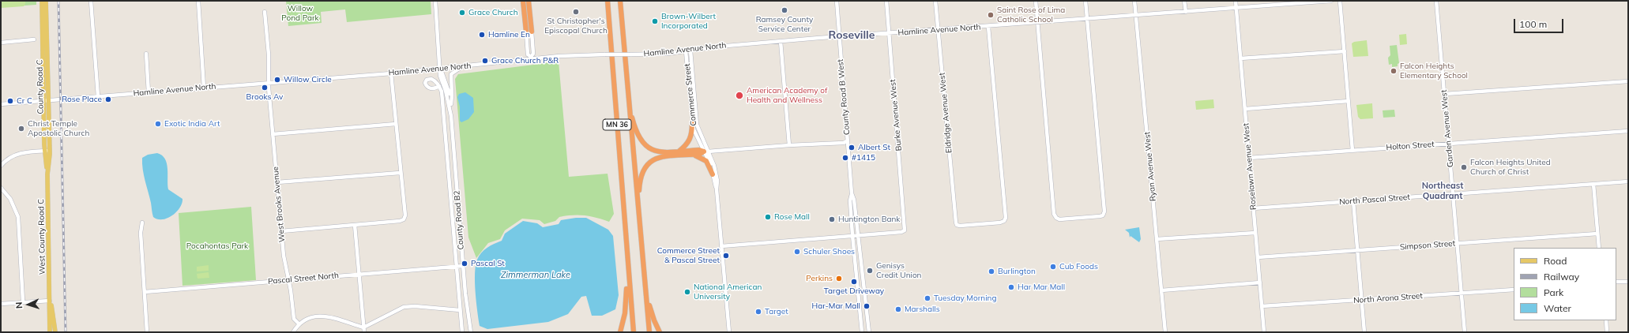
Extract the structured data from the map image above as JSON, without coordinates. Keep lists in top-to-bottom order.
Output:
{
  "streets": {
    "highway": ["MN 36"],
    "main road": ["County Road C", "West County Road C"],
    "street": [
      "Hamline Avenue North",
      "Commerce Street",
      "County Road B West",
      "Eldridge Avenue West",
      "Burke Avenue West",
      "Garden Avenue West",
      "Holton Street",
      "Ryan Avenue West",
      "Roselawn Avenue West",
      "North Pascal Street",
      "West Brooks Avenue",
      "County Road B2",
      "Simpson Street",
      "Pascal Street North",
      "North Arona Street"
    ]
  },
  "crossings": [
    ["Hamline Avenue North", "County Road C"],
    ["Hamline Avenue North", "Commerce Street"],
    ["Hamline Avenue North", "County Road B West"],
    ["Hamline Avenue North", "Eldridge Avenue West"],
    ["Hamline Avenue North", "Burke Avenue West"],
    ["Hamline Avenue North", "Ryan Avenue West"],
    ["Hamline Avenue North", "Roselawn Avenue West"],
    ["Hamline Avenue North", "West Brooks Avenue"],
    ["Hamline Avenue North", "County Road B2"],
    ["County Road C", "West County Road C"],
    ["County Road B West", "Burke Avenue West"],
    ["Garden Avenue West", "Holton Street"],
    ["Garden Avenue West", "North Pascal Street"],
    ["Garden Avenue West", "Simpson Street"],
    ["Garden Avenue West", "North Arona Street"],
    ["Holton Street", "Roselawn Avenue West"],
    ["Roselawn Avenue West", "North Pascal Street"],
    ["Roselawn Avenue West", "Simpson Street"],
    ["Roselawn Avenue West", "North Arona Street"],
    ["West Brooks Avenue", "Pascal Street North"],
    ["County Road B2", "Pascal Street North"]
  ],
  "districts": ["Roseville", "Northeast Quadrant"],
  "water": ["Zimmerman Lake"],
  "parks": ["Willow Pond Park", "Pocahontas Park"],
  "places": [
    "Ramsey County Service Center",
    "St Christopher's Episcopal Church",
    "Grace Church",
    "Saint Rose of Lima Catholic School",
    "Brown-Wilbert Incorporated",
    "Hamline En",
    "Grace Church P&R",
    "Falcon Heights Elementary School",
    "Willow Circle",
    "Brooks Av",
    "American Academy of Health and Wellness",
    "Rose Place",
    "Cr C",
    "Exotic India Art",
    "Christ Temple Apostolic Church",
    "Albert St",
    "#1415",
    "Falcon Heights United Church of Christ",
    "Rose Mall",
    "Huntington Bank",
    "Schuler Shoes",
    "Commerce Street & Pascal Street",
    "Pascal St",
    "Cub Foods",
    "Genisys Credit Union",
    "Burlington",
    "Perkins",
    "Target Driveway",
    "Har Mar Mall",
    "National American University",
    "Tuesday Morning",
    "Har-Mar Mall",
    "Marshalls",
    "Target"
  ],
  "legend": [
    "Road",
    "Railway",
    "Park",
    "Water"
  ],
  "scale_bar": "100 m",
  "north": "left"
}
